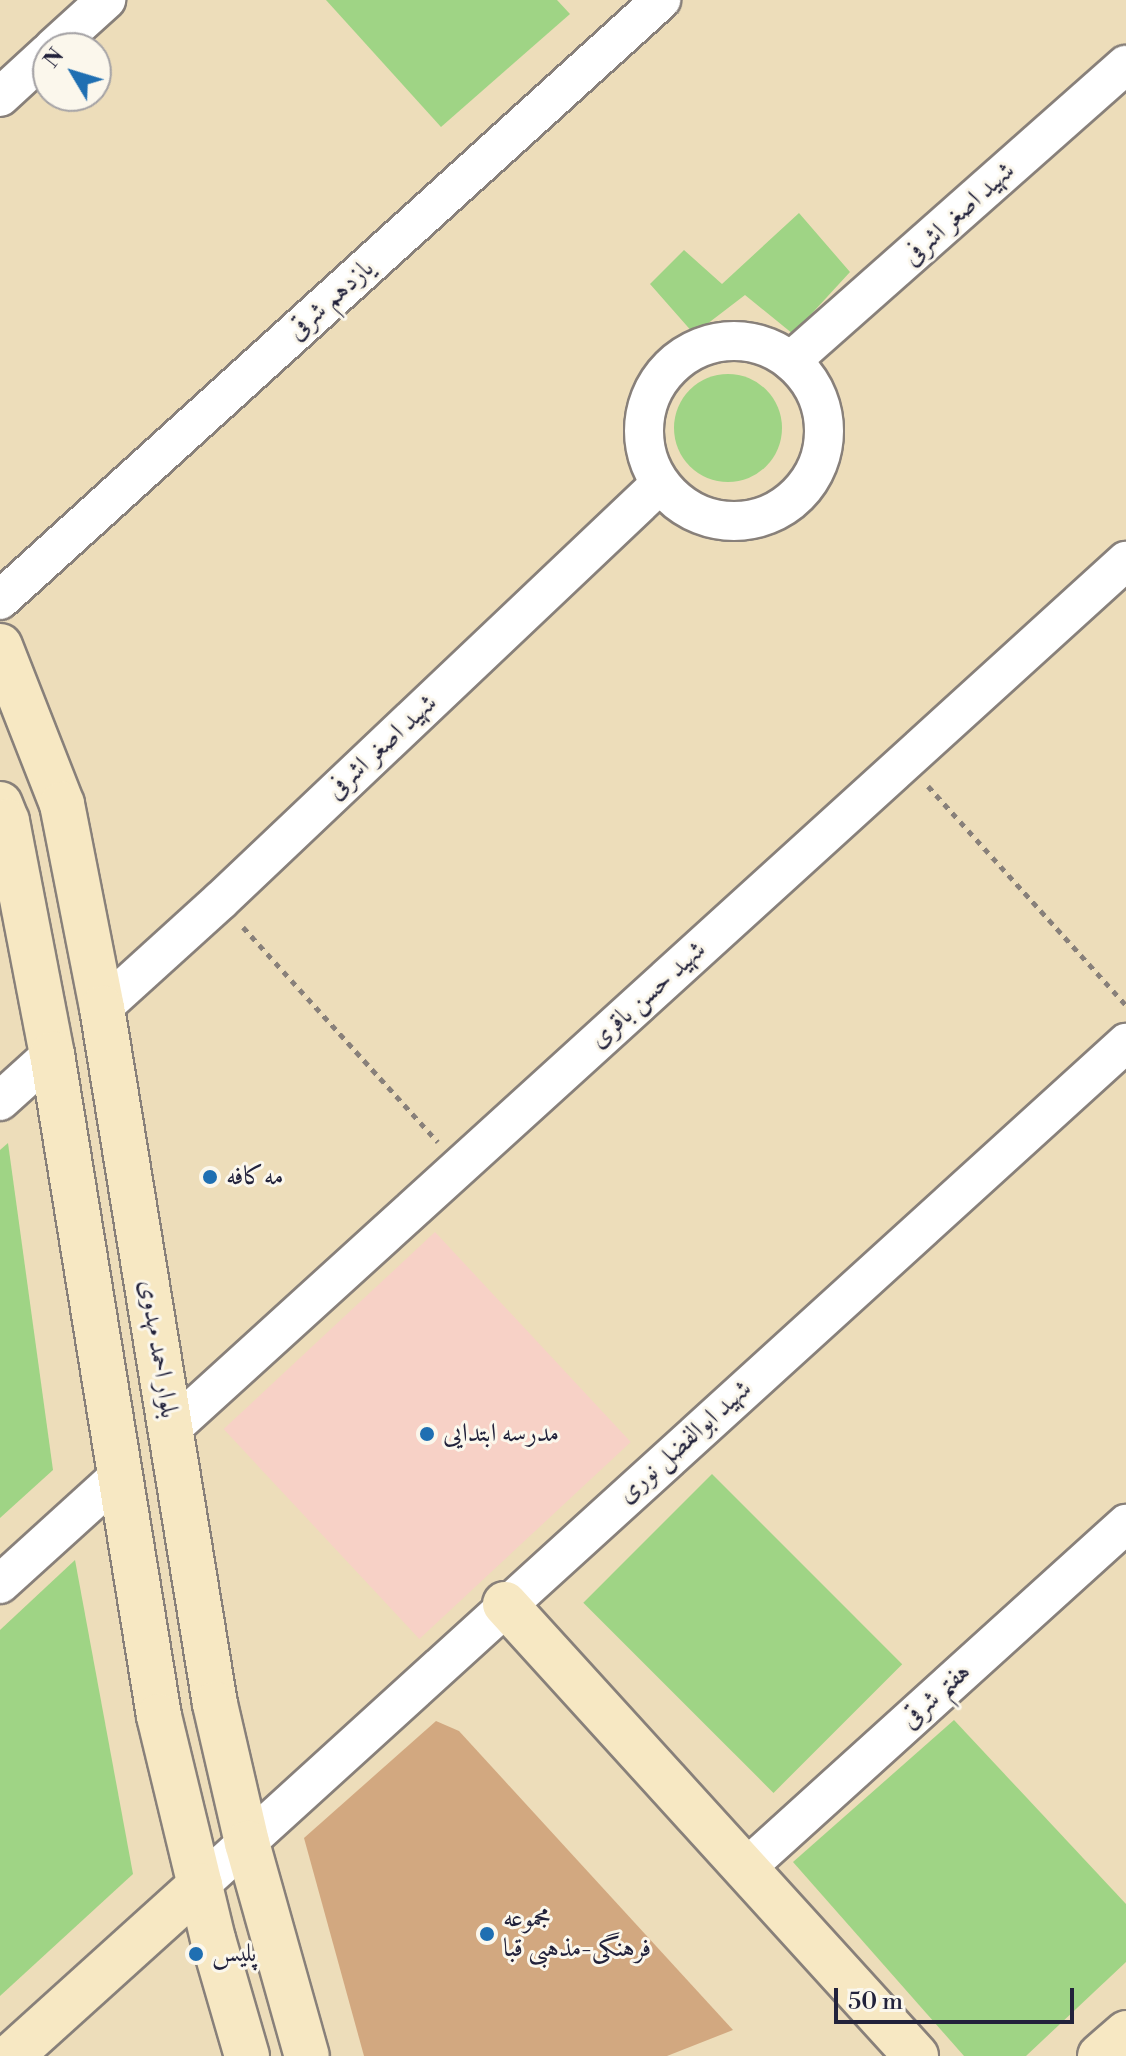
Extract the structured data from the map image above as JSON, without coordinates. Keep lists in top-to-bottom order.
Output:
{
  "streets": {
    "main road": ["بلوار احمد مهدوی"],
    "street": [
      "شهید اصغر اشرفی",
      "یازدهم شرقی",
      "شهید حسن باقری",
      "شهید ابوالفضل نوری",
      "هفتم شرقی"
    ]
  },
  "crossings": [
    ["شهید اصغر اشرفی", "بلوار احمد مهدوی"],
    ["شهید حسن باقری", "بلوار احمد مهدوی"],
    ["بلوار احمد مهدوی", "شهید ابوالفضل نوری"]
  ],
  "places": [
    "مه‌کافه",
    "مدرسه ابتدایی",
    "مجموعه فرهنگی-مذهبی قبا",
    "پلیس"
  ],
  "scale_bar": "50 m",
  "north": "top left"
}
